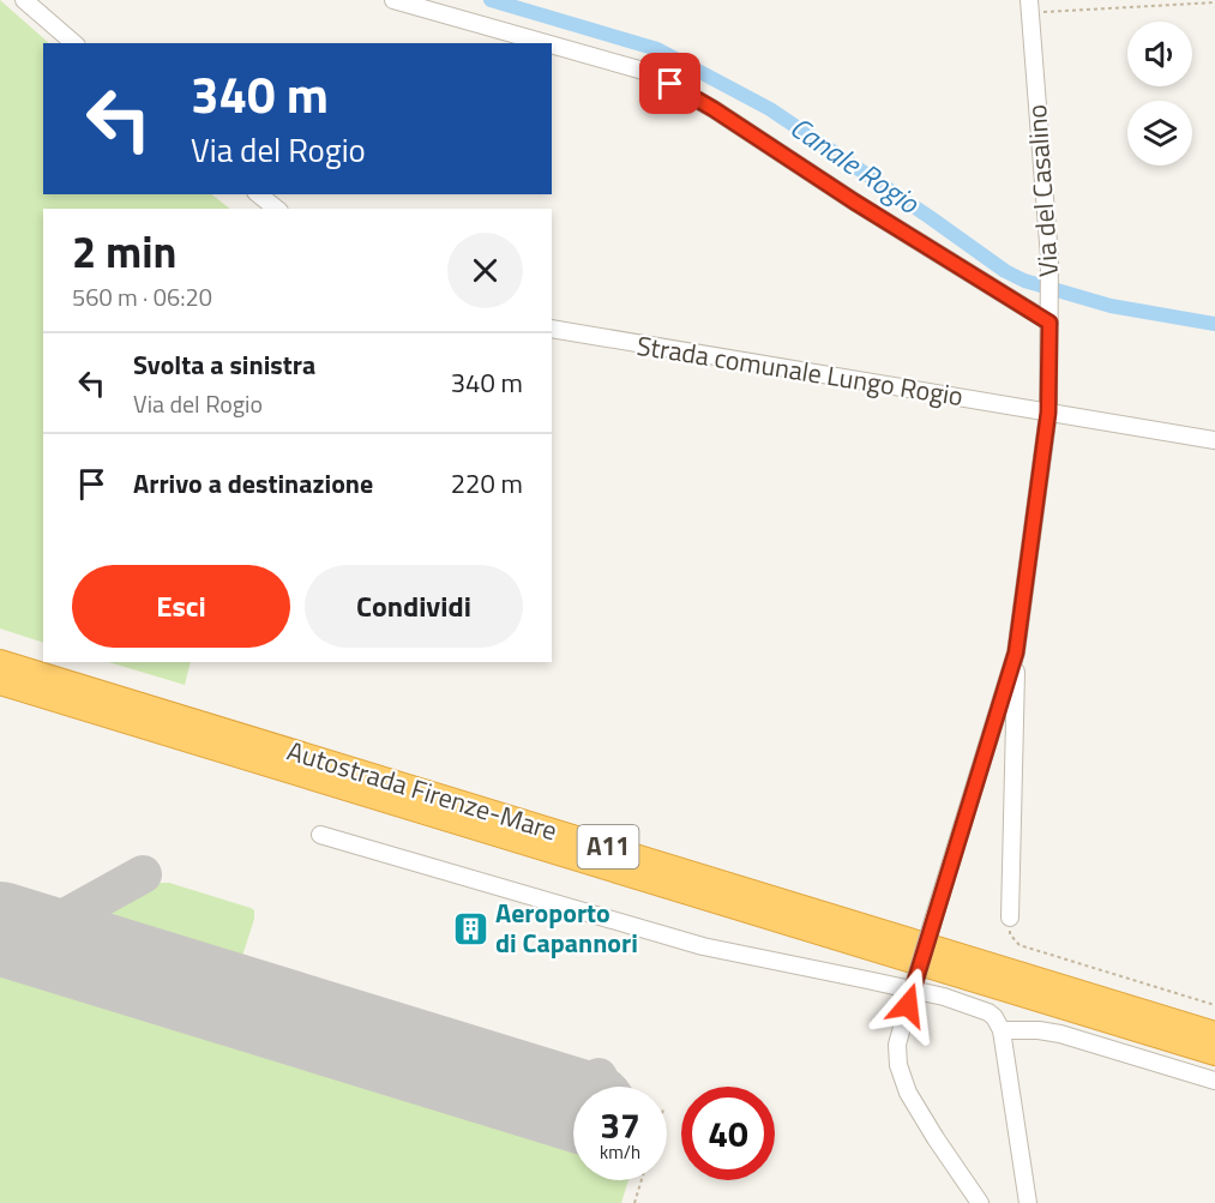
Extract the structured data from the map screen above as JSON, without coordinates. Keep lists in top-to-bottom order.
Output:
{
  "streets": {
    "highway": ["Autostrada Firenze-Mare", "A11"],
    "street": ["Via del Casalino", "Strada comunale Lungo Rogio"]
  },
  "crossings": [
    ["Via del Casalino", "Strada comunale Lungo Rogio"]
  ],
  "water": ["Canale Rogio"],
  "places": {
    "building": ["Aeroporto di Capannori"]
  },
  "page": {
    "turn": ["340 m", "Via del Rogio"],
    "heading": ["2 min", "560 m · 06:20"],
    "list": [
      {
        "name": "Svolta a sinistra",
        "note": "Via del Rogio",
        "value": "340 m"
      },
      {
        "name": "Arrivo a destinazione",
        "value": "220 m"
      }
    ],
    "buttons": ["Esci", "Condividi"],
    "speed": "37 km/h",
    "limit": "40"
  }
}
